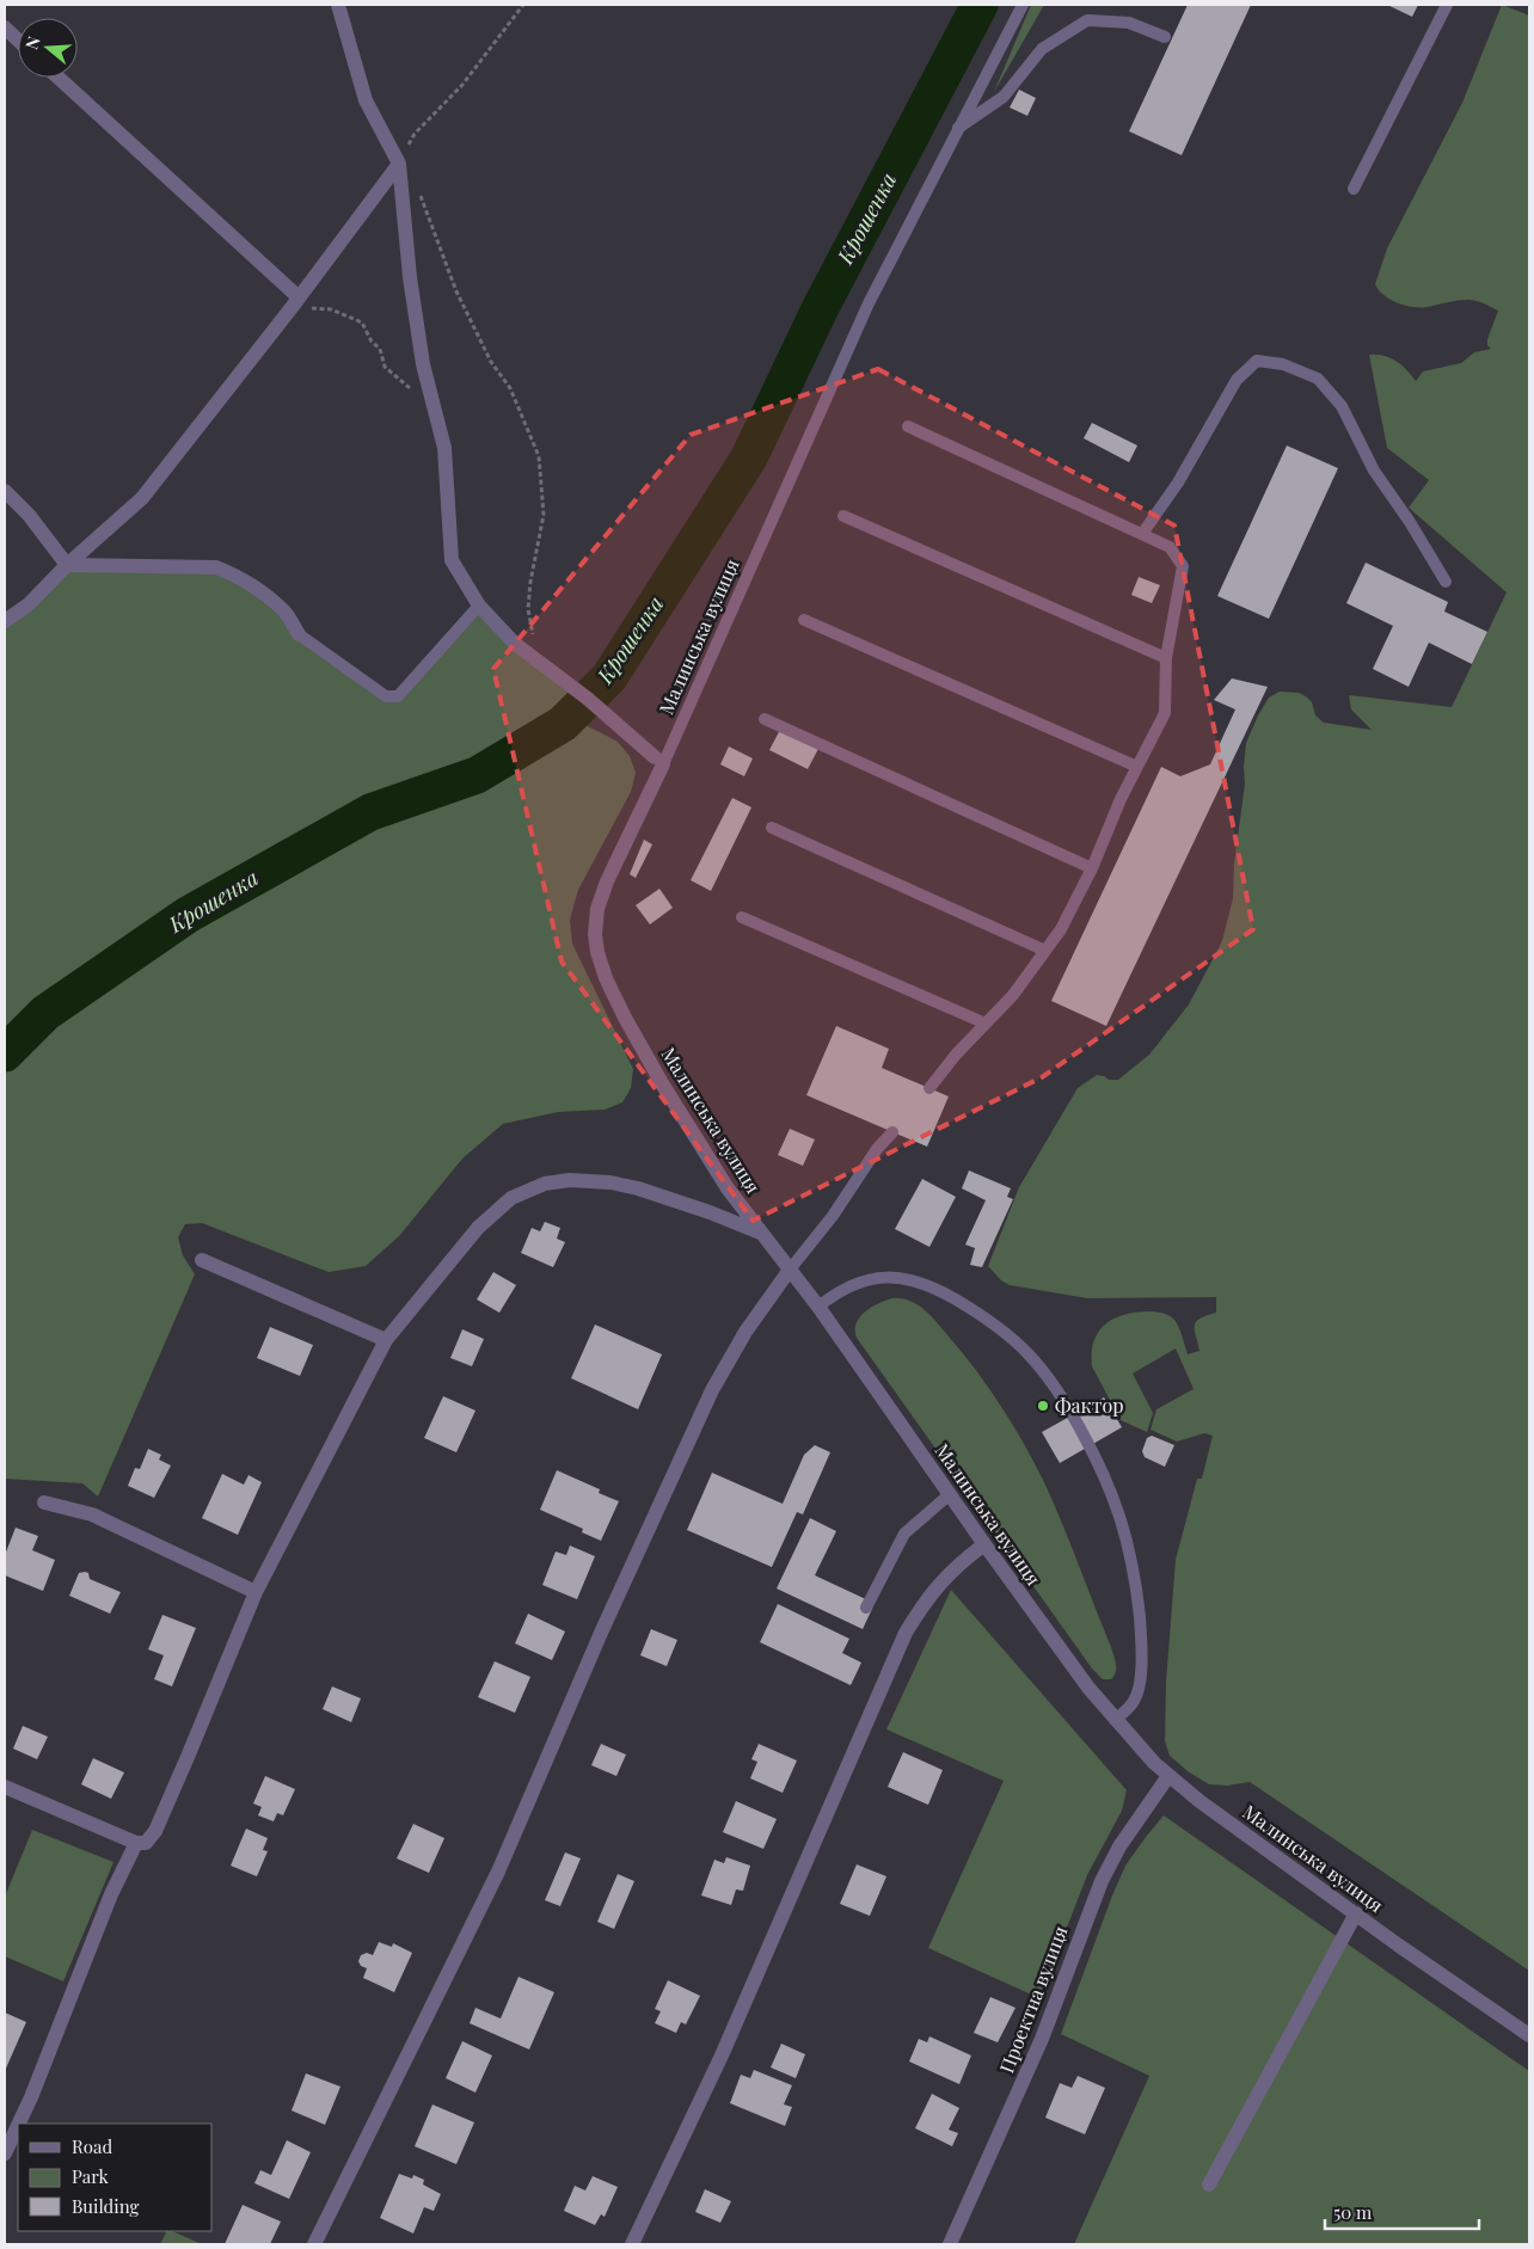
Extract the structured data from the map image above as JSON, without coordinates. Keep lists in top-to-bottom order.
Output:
{
  "streets": {
    "street": ["Малинська вулиця", "Проектна вулиця"]
  },
  "crossings": [
    ["Малинська вулиця", "Проектна вулиця"]
  ],
  "water": ["Крошенка"],
  "places": ["Фактор"],
  "legend": ["Road", "Park", "Building"],
  "scale_bar": "50 m",
  "north": "left"
}
